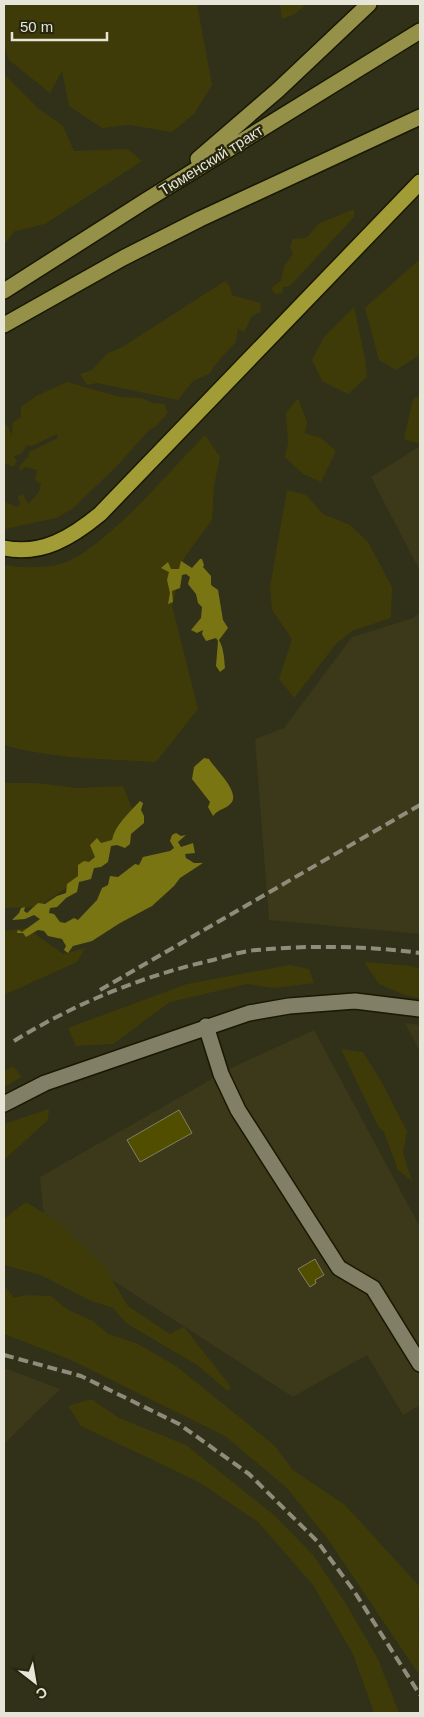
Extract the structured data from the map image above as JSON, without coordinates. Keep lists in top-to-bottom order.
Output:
{
  "streets": {
    "main road": ["Тюменский тракт"]
  },
  "scale_bar": "50 m",
  "north": "bottom right"
}
